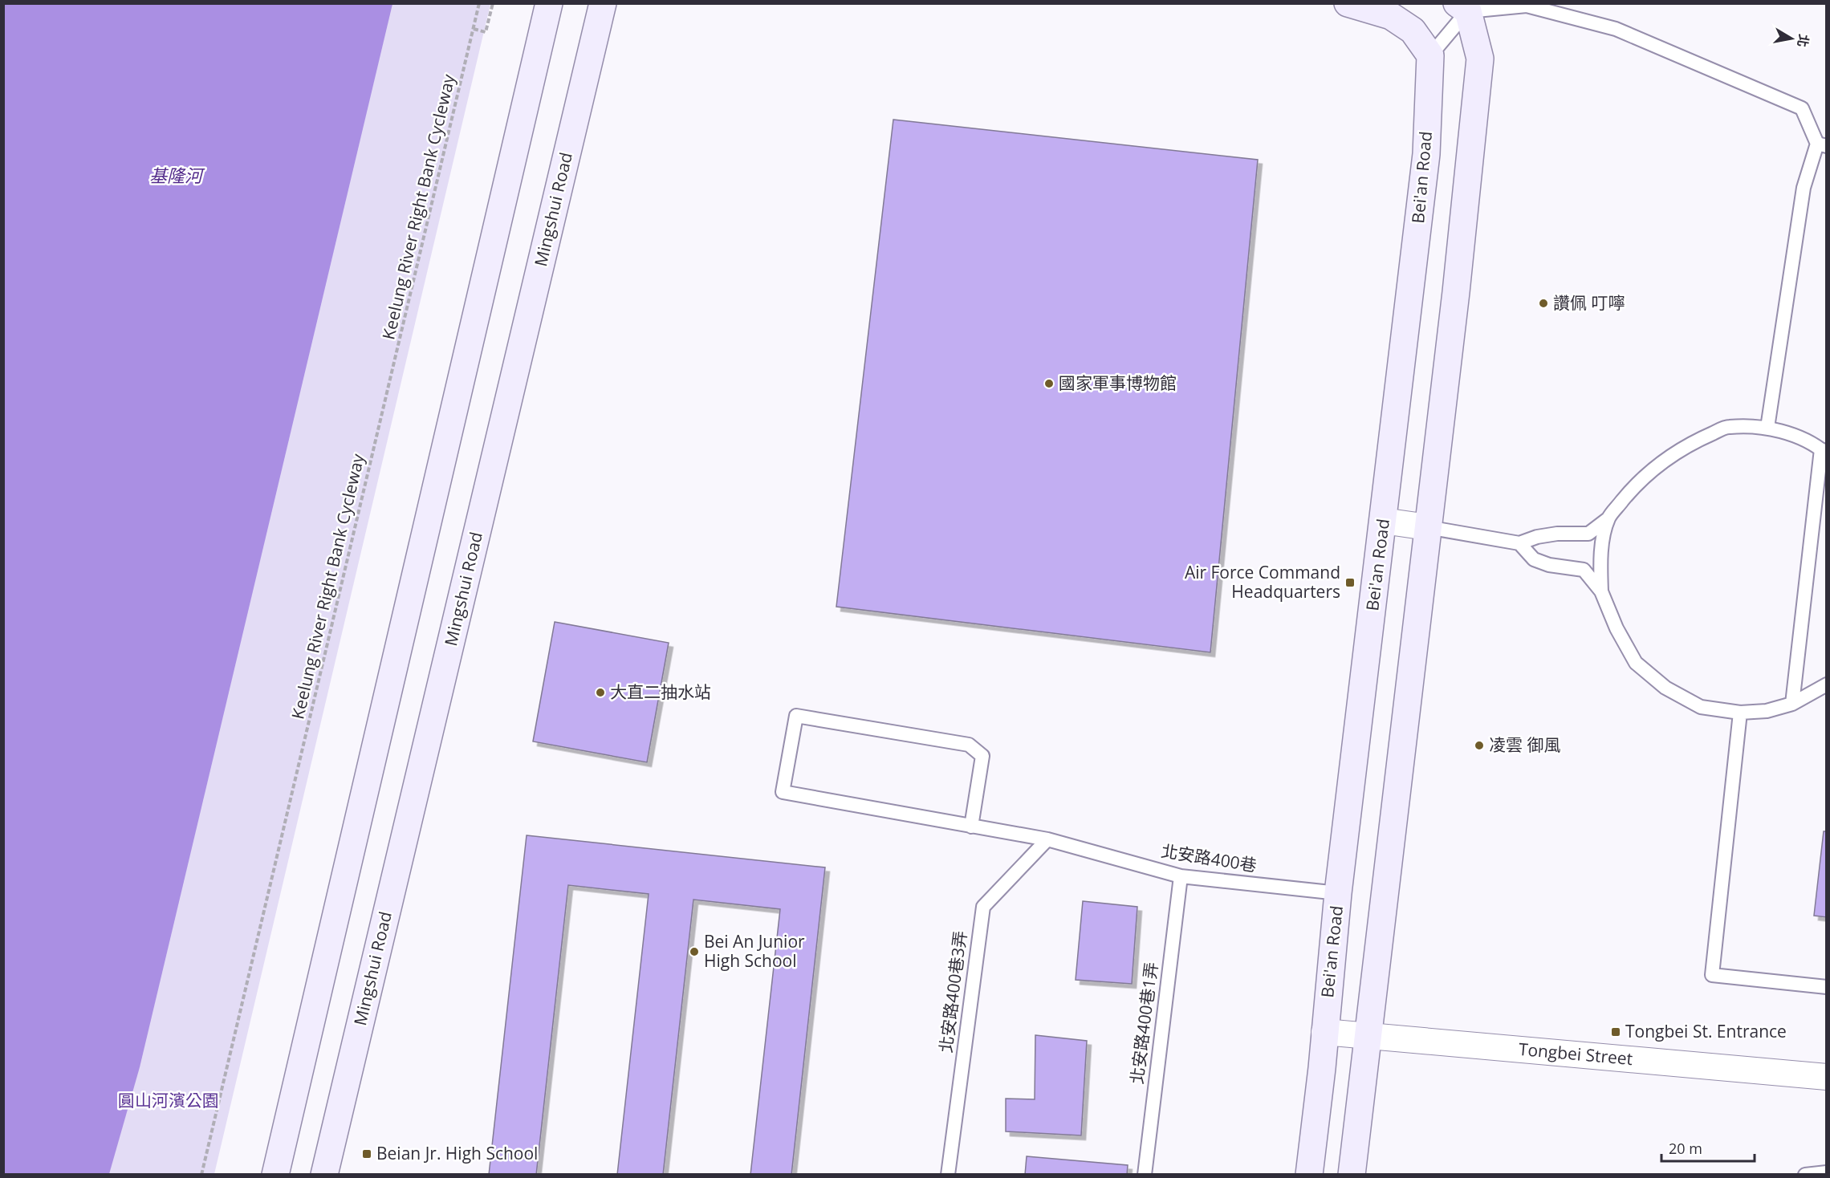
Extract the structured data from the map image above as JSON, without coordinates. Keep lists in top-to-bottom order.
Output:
{
  "streets": {
    "main road": ["Bei'an Road", "Mingshui Road"],
    "street": ["Tongbei Street"],
    "lane": ["北安路400巷", "北安路400巷3弄", "北安路400巷1弄"],
    "path": ["Keelung River Right Bank Cycleway"]
  },
  "crossings": [
    ["Bei'an Road", "北安路400巷"],
    ["Bei'an Road", "Tongbei Street"],
    ["北安路400巷", "北安路400巷3弄"],
    ["北安路400巷", "北安路400巷1弄"]
  ],
  "water": ["基隆河"],
  "parks": ["圓山河濱公園"],
  "places": {
    "other": [
      "讚佩 叮嚀",
      "國家軍事博物館",
      "大直二抽水站",
      "凌雲 御風",
      "Bei An Junior High School"
    ],
    "transit": ["Air Force Command Headquarters", "Tongbei St. Entrance", "Beian Jr. High School"]
  },
  "scale_bar": "20 m",
  "north": "right"
}
